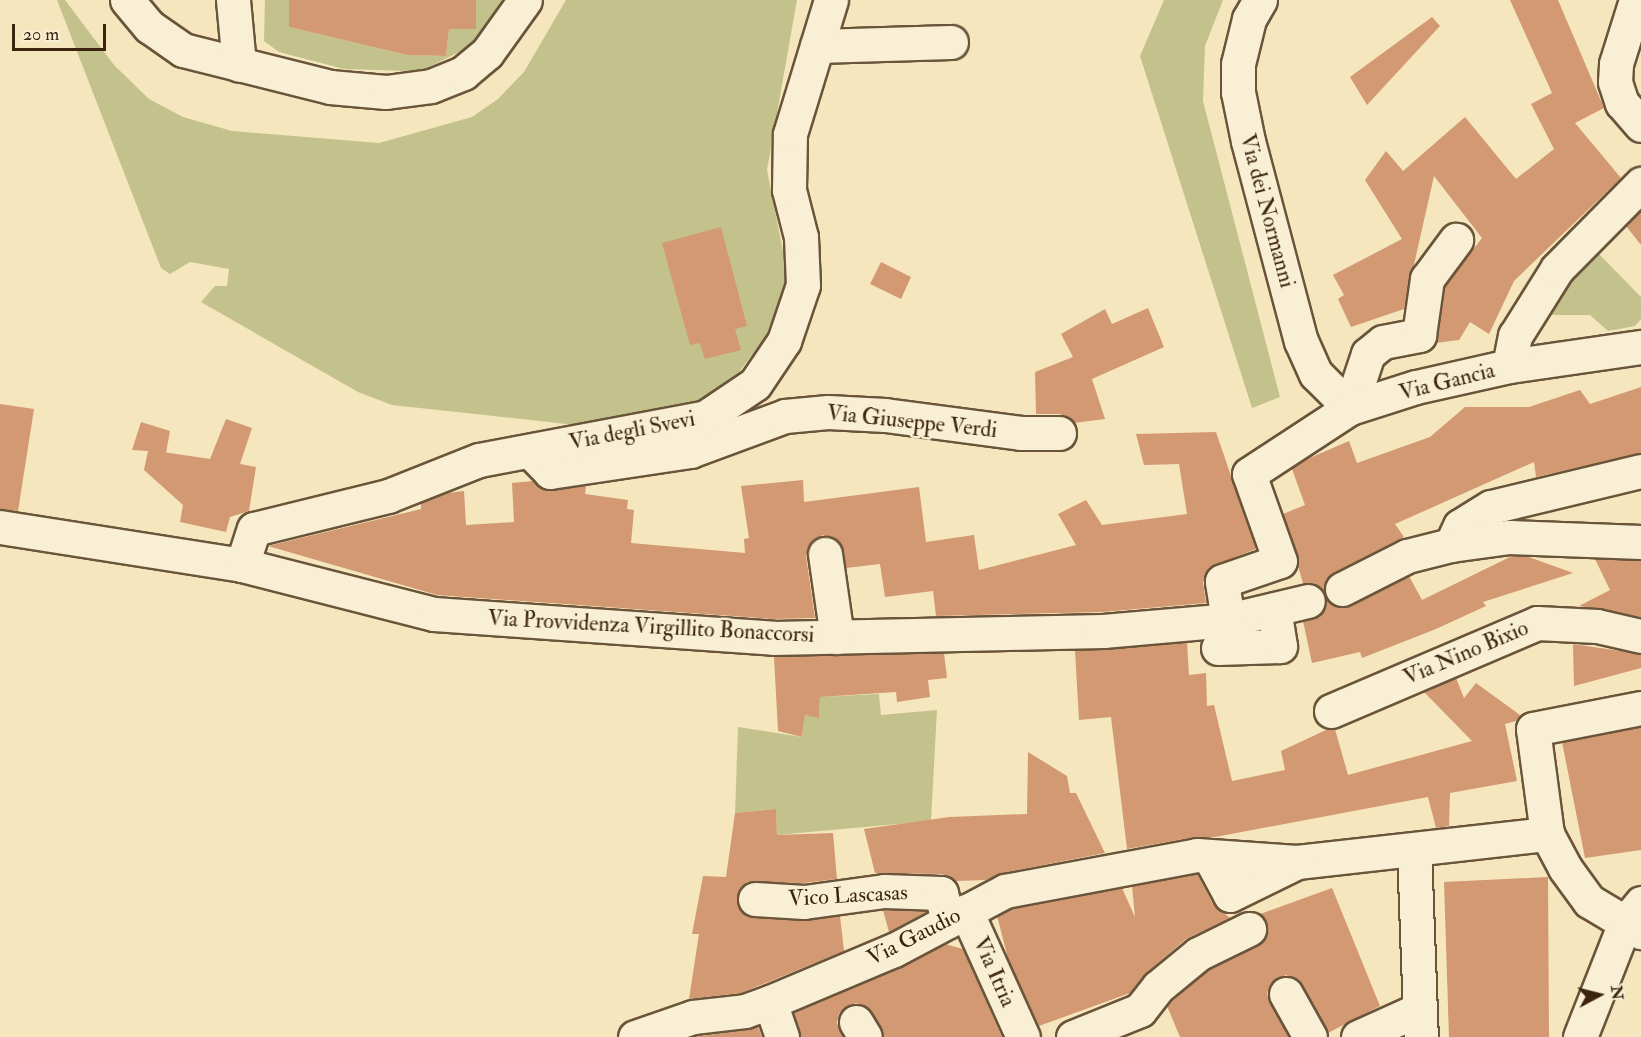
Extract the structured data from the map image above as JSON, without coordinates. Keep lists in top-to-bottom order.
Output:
{
  "streets": {
    "street": [
      "Via dei Normanni",
      "Via Gancia",
      "Via Giuseppe Verdi",
      "Via degli Svevi",
      "Via Provvidenza Virgillito Bonaccorsi",
      "Via Nino Bixio",
      "Vico Lascasas",
      "Via Gaudio",
      "Via Itria"
    ]
  },
  "crossings": [
    ["Via dei Normanni", "Via Gancia"],
    ["Via Gancia", "Via Provvidenza Virgillito Bonaccorsi"],
    ["Via Giuseppe Verdi", "Via degli Svevi"],
    ["Via degli Svevi", "Via Provvidenza Virgillito Bonaccorsi"],
    ["Vico Lascasas", "Via Gaudio"],
    ["Vico Lascasas", "Via Itria"],
    ["Via Gaudio", "Via Itria"]
  ],
  "scale_bar": "20 m",
  "north": "right"
}
